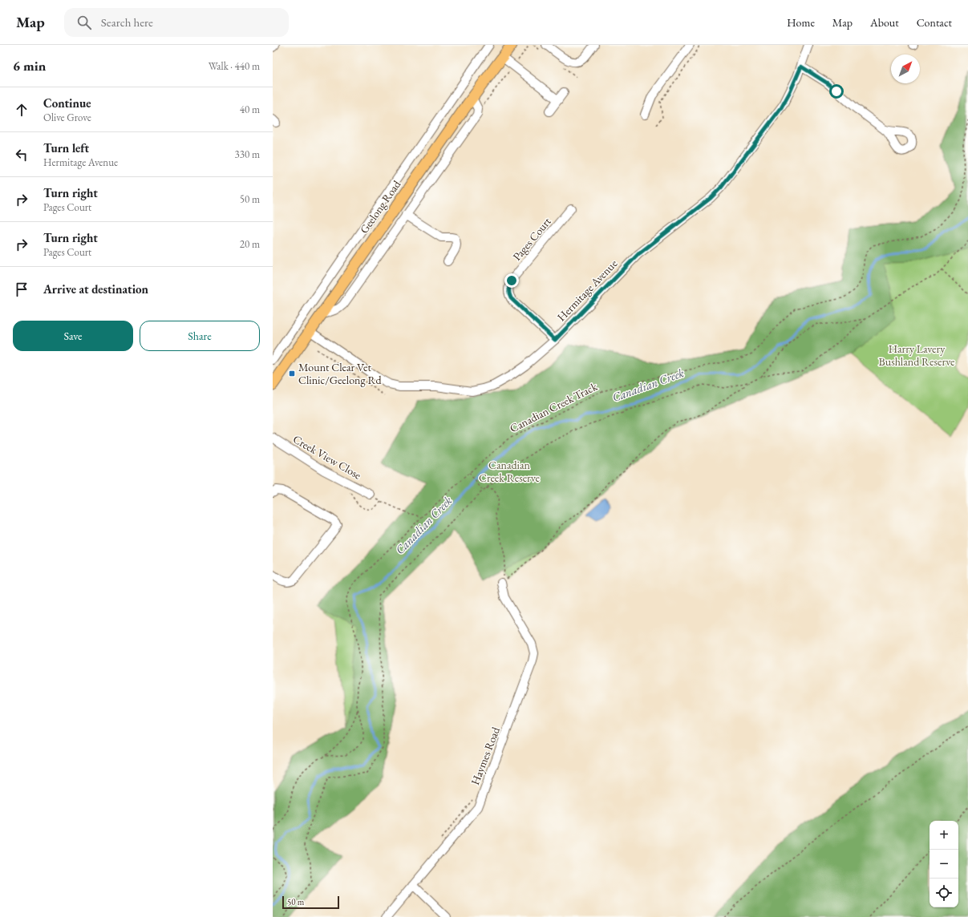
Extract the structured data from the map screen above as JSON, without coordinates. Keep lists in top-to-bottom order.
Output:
{
  "streets": {
    "main road": ["Geelong Road"],
    "street": [
      "Pages Court",
      "Hermitage Avenue",
      "Creek View Close",
      "Haymes Road"
    ],
    "path": ["Canadian Creek Track"]
  },
  "crossings": [
    ["Geelong Road", "Hermitage Avenue"],
    ["Pages Court", "Hermitage Avenue"]
  ],
  "water": ["Canadian Creek"],
  "parks": ["Harry Lavery Bushland Reserve", "Canadian Creek Reserve"],
  "places": {
    "transit": ["Mount Clear Vet Clinic/Geelong Rd"]
  },
  "scale_bar": "50 m",
  "north": "top right",
  "page": {
    "header": "Map",
    "search": "Search here",
    "nav": [
      "Home",
      "Map",
      "About",
      "Contact"
    ],
    "heading": ["6 min", "Walk · 440 m"],
    "list": [
      ["Continue", "Olive Grove", "40 m"],
      ["Turn left", "Hermitage Avenue", "330 m"],
      ["Turn right", "Pages Court", "50 m"],
      ["Turn right", "Pages Court", "20 m"],
      "Arrive at destination"
    ],
    "buttons": ["Save", "Share"],
    "map_buttons": ["+", "−"],
    "scale": "50 m"
  }
}
